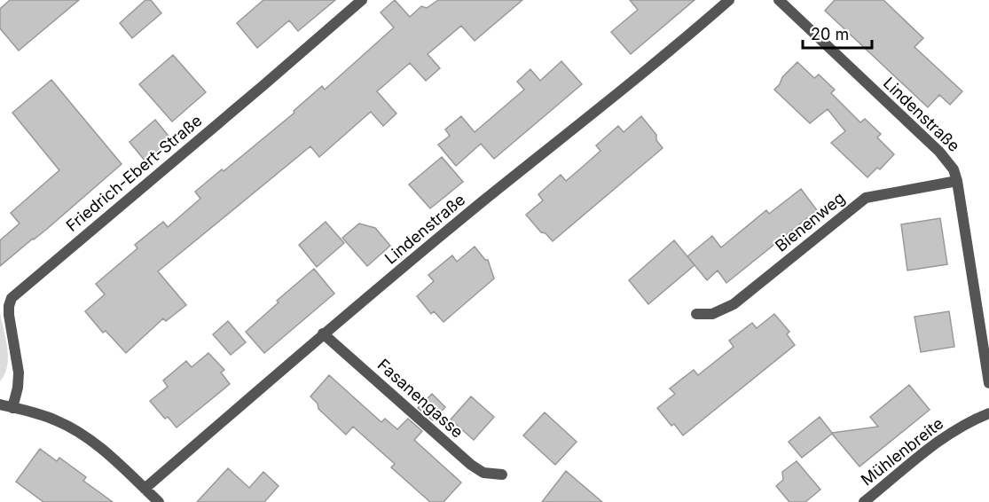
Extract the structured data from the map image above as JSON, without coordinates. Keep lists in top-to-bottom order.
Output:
{
  "streets": {
    "street": [
      "Lindenstraße",
      "Friedrich-Ebert-Straße",
      "Bienenweg",
      "Fasanengasse",
      "Mühlenbreite"
    ]
  },
  "crossings": [
    ["Lindenstraße", "Bienenweg"],
    ["Lindenstraße", "Fasanengasse"]
  ],
  "scale_bar": "20 m"
}
